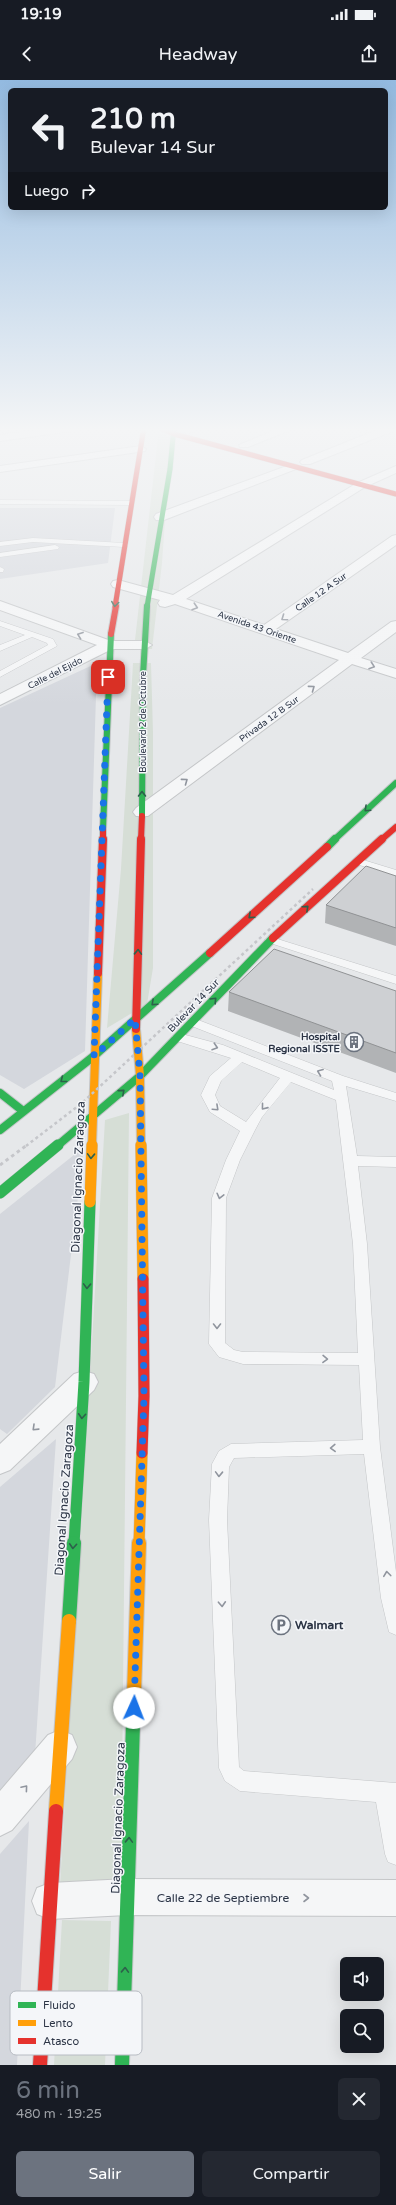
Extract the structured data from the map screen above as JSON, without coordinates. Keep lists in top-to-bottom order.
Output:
{
  "streets": {
    "main road": ["Boulevard 2 de Octubre", "Bulevar 14 Sur", "Diagonal Ignacio Zaragoza"],
    "street": [
      "Calle 12 A Sur",
      "Avenida 43 Oriente",
      "Calle del Ejido",
      "Privada 12 B Sur",
      "Calle 22 de Septiembre"
    ]
  },
  "crossings": [
    ["Calle 12 A Sur", "Avenida 43 Oriente"],
    ["Avenida 43 Oriente", "Privada 12 B Sur"],
    ["Avenida 43 Oriente", "Boulevard 2 de Octubre"],
    ["Privada 12 B Sur", "Boulevard 2 de Octubre"],
    ["Boulevard 2 de Octubre", "Diagonal Ignacio Zaragoza"],
    ["Bulevar 14 Sur", "Diagonal Ignacio Zaragoza"],
    ["Diagonal Ignacio Zaragoza", "Calle 22 de Septiembre"]
  ],
  "one_way": ["Avenida 43 Oriente", "Calle 22 de Septiembre"],
  "places": {
    "building": ["Hospital Regional ISSTE"],
    "parking": ["Walmart"]
  },
  "legend": ["Fluido", "Lento", "Atasco"],
  "page": {
    "status": "19:19",
    "header": "Headway",
    "turn": ["210 m", "Bulevar 14 Sur"],
    "then": "Luego",
    "heading": ["6 min", "480 m · 19:25"],
    "buttons": ["Salir", "Compartir"]
  }
}
